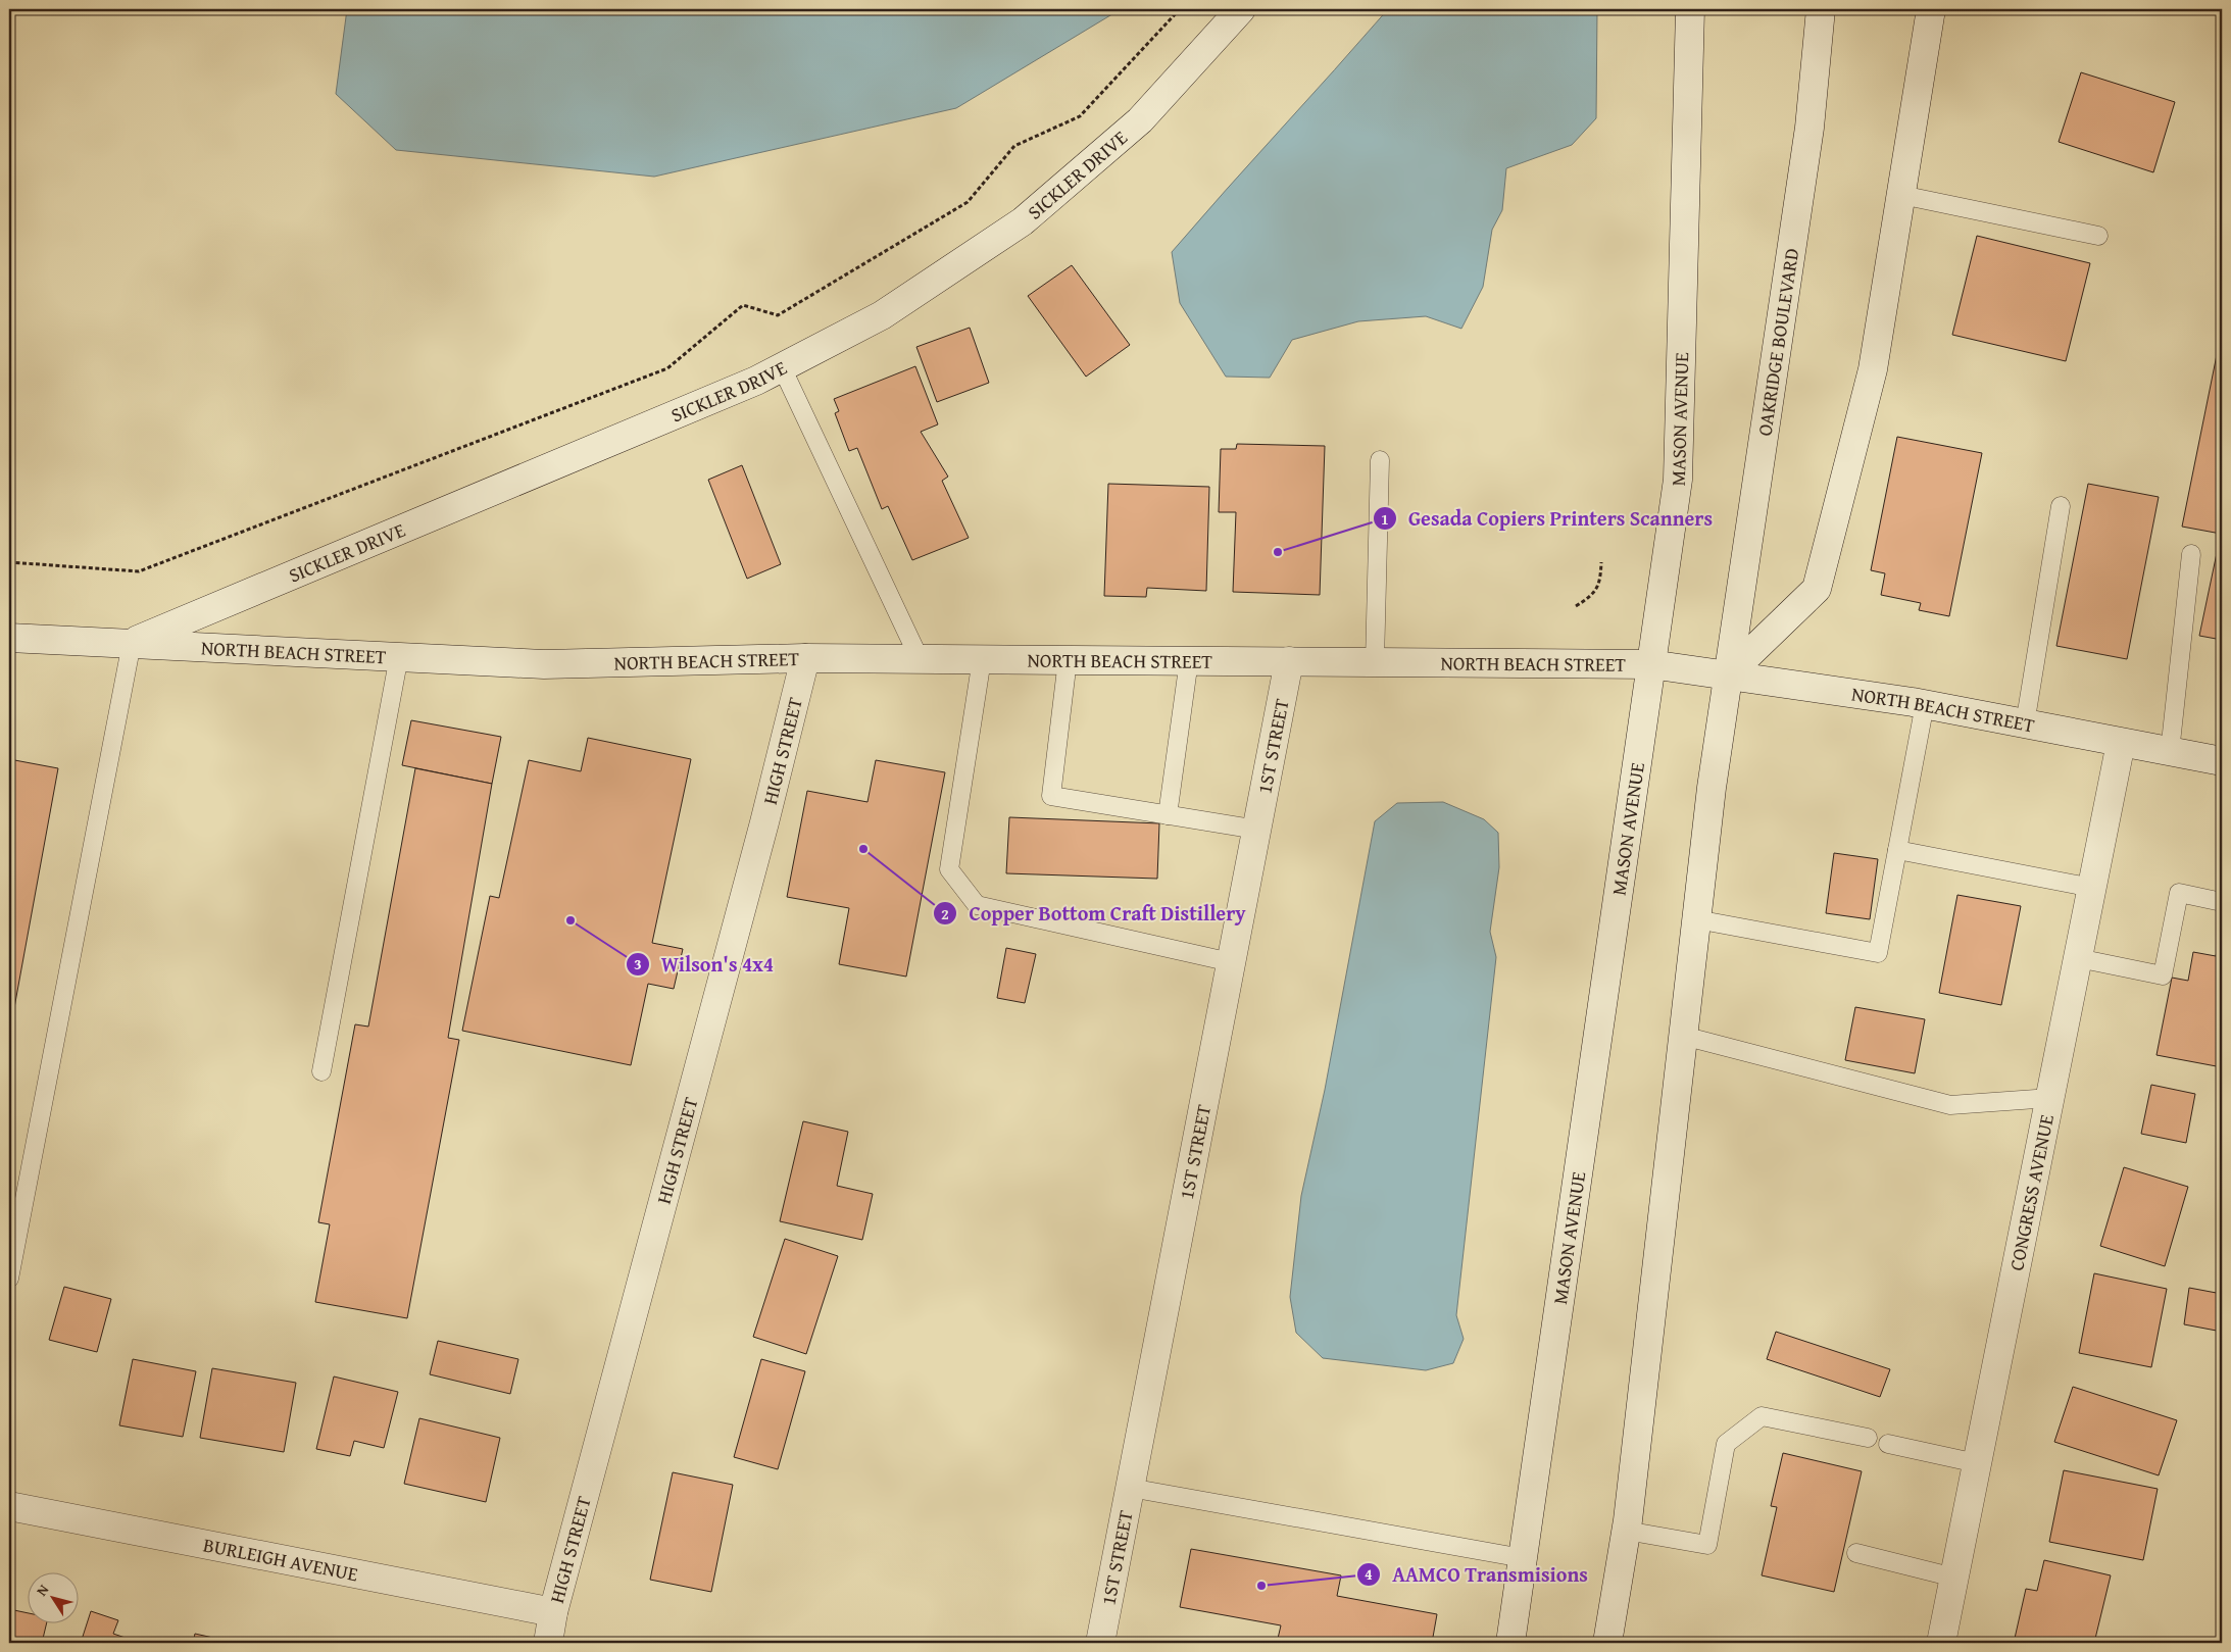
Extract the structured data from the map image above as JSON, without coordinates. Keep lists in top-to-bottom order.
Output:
{
  "streets": {
    "street": [
      "SICKLER DRIVE",
      "OAKRIDGE BOULEVARD",
      "MASON AVENUE",
      "NORTH BEACH STREET",
      "1ST STREET",
      "HIGH STREET",
      "CONGRESS AVENUE",
      "BURLEIGH AVENUE"
    ]
  },
  "crossings": [
    ["SICKLER DRIVE", "NORTH BEACH STREET"],
    ["OAKRIDGE BOULEVARD", "NORTH BEACH STREET"],
    ["MASON AVENUE", "NORTH BEACH STREET"],
    ["NORTH BEACH STREET", "1ST STREET"],
    ["NORTH BEACH STREET", "HIGH STREET"],
    ["NORTH BEACH STREET", "CONGRESS AVENUE"],
    ["HIGH STREET", "BURLEIGH AVENUE"]
  ],
  "places": [
    "Gesada Copiers Printers Scanners",
    "Copper Bottom Craft Distillery",
    "Wilson's 4x4",
    "AAMCO Transmisions"
  ],
  "north": "top left"
}
